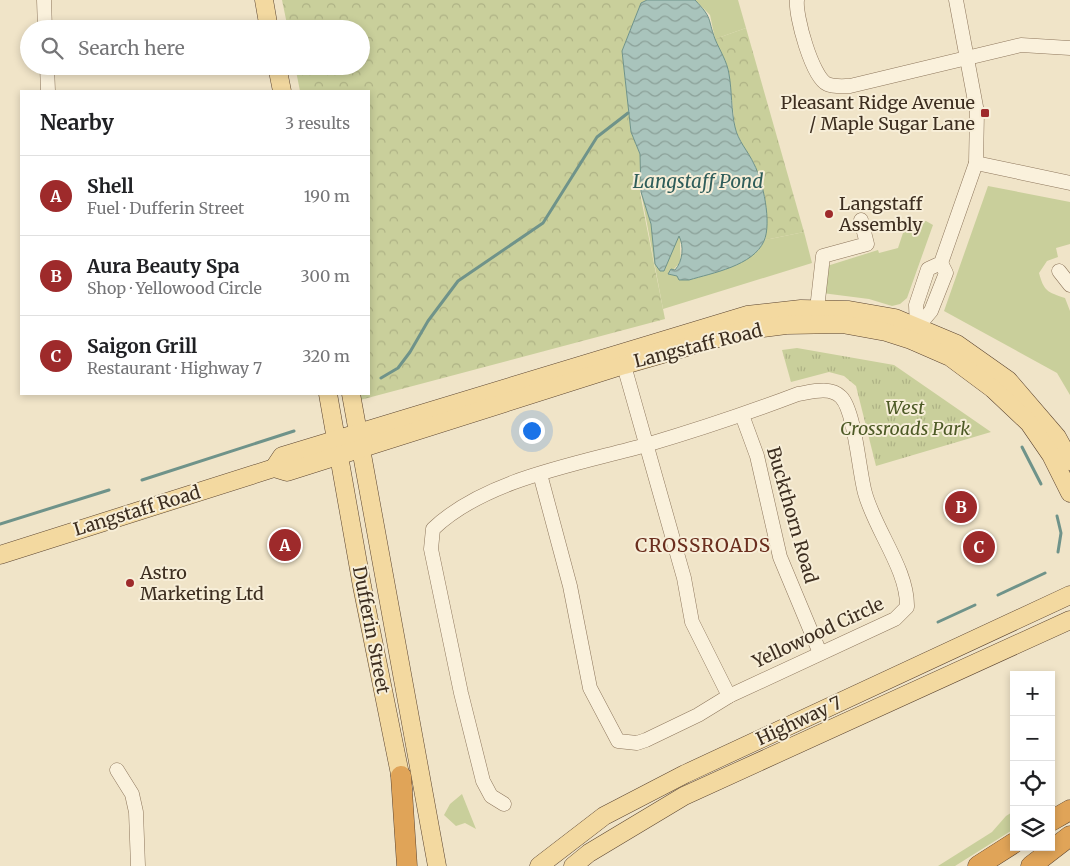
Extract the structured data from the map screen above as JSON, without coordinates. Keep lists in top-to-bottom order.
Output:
{
  "streets": {
    "main road": ["Langstaff Road", "Dufferin Street", "Highway 7"],
    "street": ["Buckthorn Road", "Yellowood Circle"]
  },
  "crossings": [
    ["Langstaff Road", "Dufferin Street"],
    ["Buckthorn Road", "Yellowood Circle"]
  ],
  "districts": ["CROSSROADS"],
  "water": ["Langstaff Pond"],
  "parks": ["West Crossroads Park"],
  "places": {
    "transit": ["Pleasant Ridge Avenue / Maple Sugar Lane"],
    "other": ["Langstaff Assembly", "Astro Marketing Ltd"]
  },
  "page": {
    "search": "Search here",
    "heading": ["Nearby", "3 results"],
    "list": [
      {
        "mark": "A",
        "name": "Shell",
        "note": "Fuel · Dufferin Street",
        "value": "190 m"
      },
      {
        "mark": "B",
        "name": "Aura Beauty Spa",
        "note": "Shop · Yellowood Circle",
        "value": "300 m"
      },
      {
        "mark": "C",
        "name": "Saigon Grill",
        "note": "Restaurant · Highway 7",
        "value": "320 m"
      }
    ],
    "pins": ["B", "A", "C"],
    "map_buttons": ["+", "−"]
  }
}
